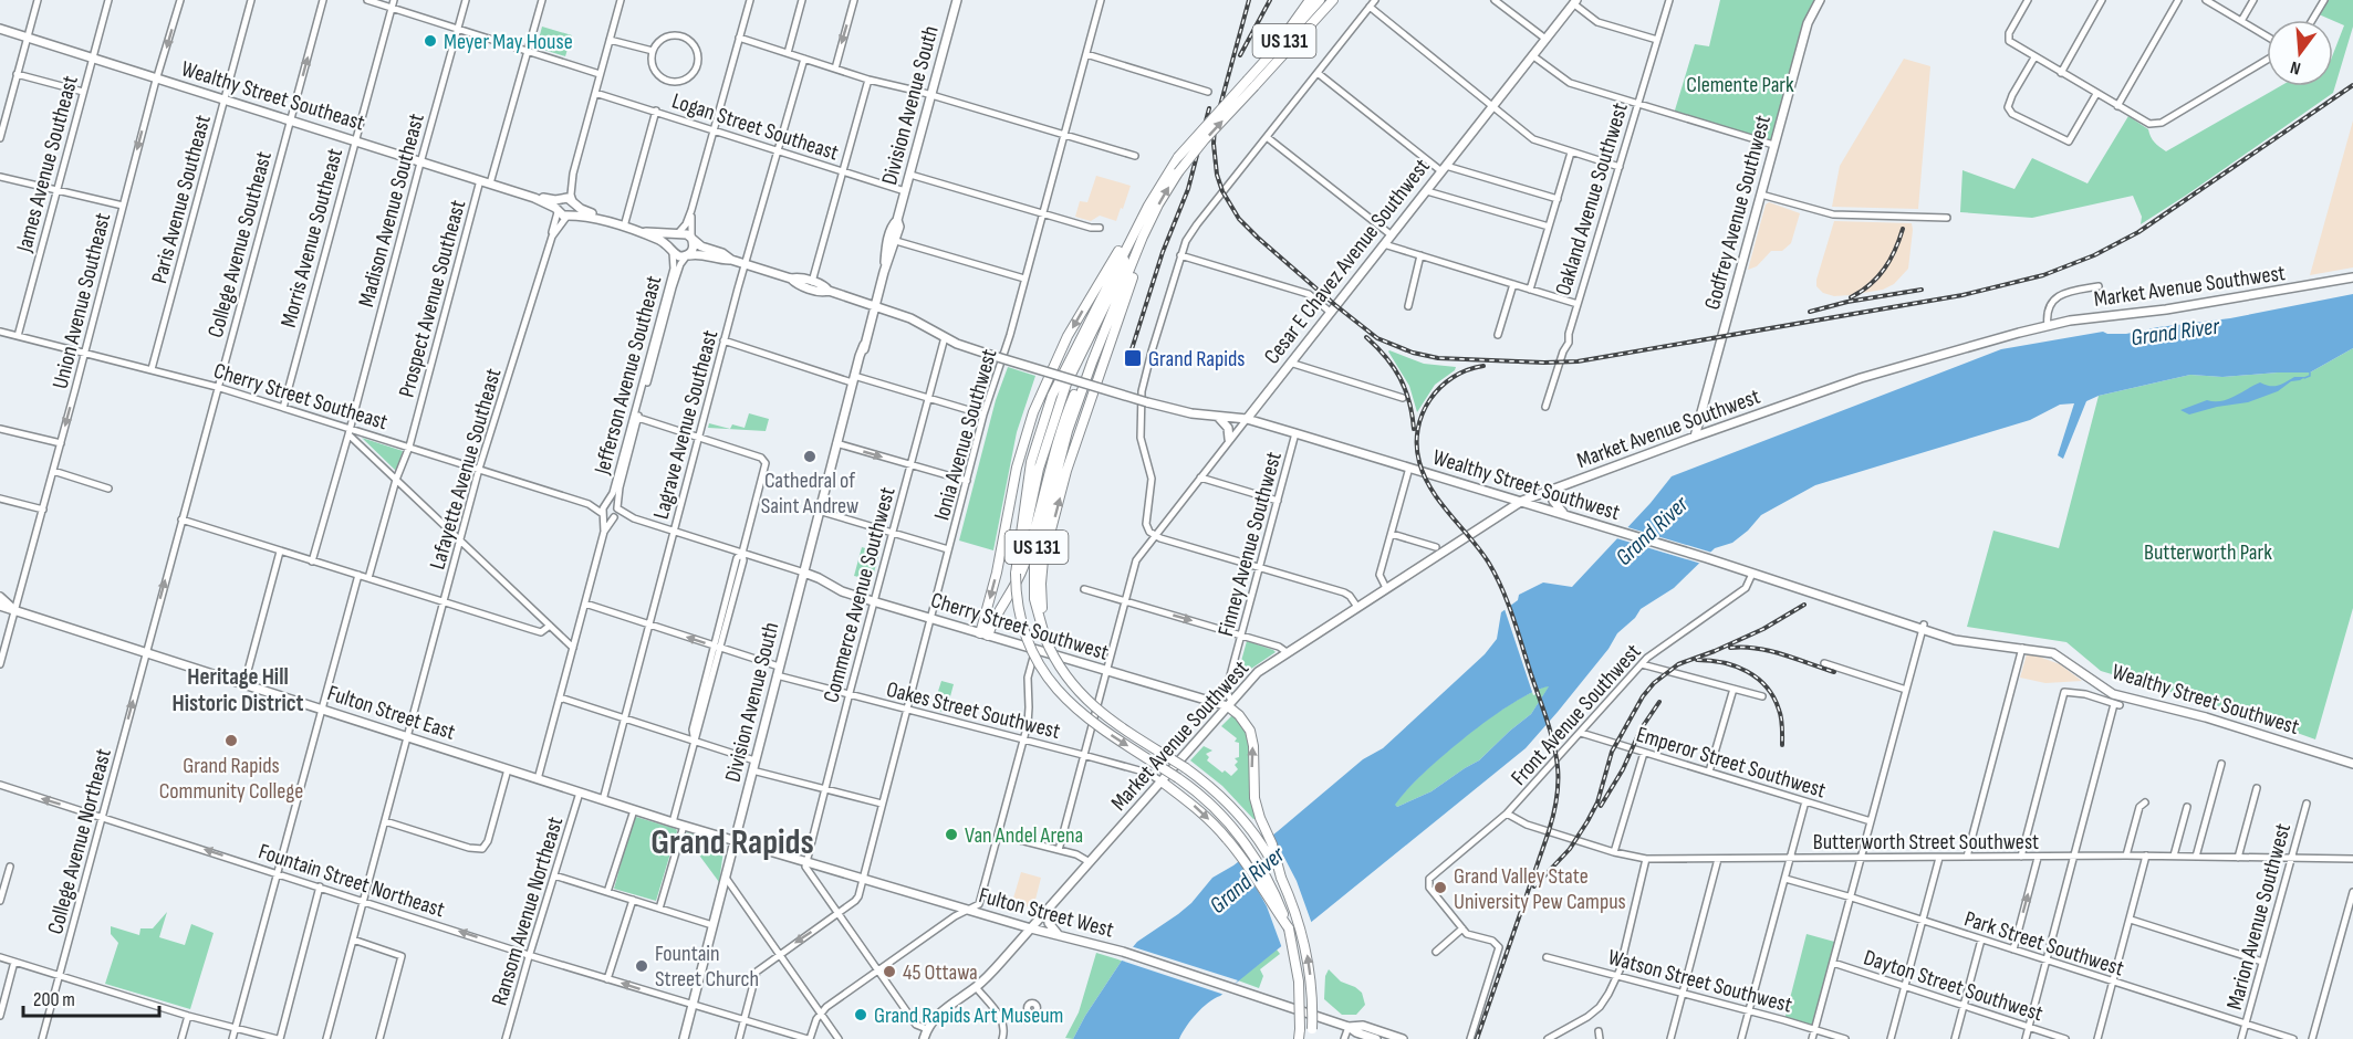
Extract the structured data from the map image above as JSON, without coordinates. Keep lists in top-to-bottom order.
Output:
{
  "streets": {
    "highway": ["US 131"],
    "main road": [
      "Wealthy Street Southeast",
      "Division Avenue South",
      "Godfrey Avenue Southwest",
      "Cesar E Chavez Avenue Southwest",
      "Market Avenue Southwest",
      "Wealthy Street Southwest",
      "Cherry Street Southwest",
      "Fulton Street East",
      "Fulton Street West"
    ],
    "street": [
      "Logan Street Southeast",
      "James Avenue Southeast",
      "Paris Avenue Southeast",
      "Oakland Avenue Southwest",
      "Madison Avenue Southeast",
      "Morris Avenue Southeast",
      "College Avenue Southeast",
      "Prospect Avenue Southeast",
      "Union Avenue Southeast",
      "Jefferson Avenue Southeast",
      "Cherry Street Southeast",
      "Lagrave Avenue Southeast",
      "Ionia Avenue Southwest",
      "Lafayette Avenue Southeast",
      "Finney Avenue Southwest",
      "Commerce Avenue Southwest",
      "Oakes Street Southwest",
      "Front Avenue Southwest",
      "Emperor Street Southwest",
      "College Avenue Northeast",
      "Butterworth Street Southwest",
      "Fountain Street Northeast",
      "Ransom Avenue Northeast",
      "Marion Avenue Southwest",
      "Park Street Southwest",
      "Watson Street Southwest",
      "Dayton Street Southwest"
    ]
  },
  "crossings": [
    ["Wealthy Street Southeast", "James Avenue Southeast"],
    ["Wealthy Street Southeast", "Paris Avenue Southeast"],
    ["Wealthy Street Southeast", "Madison Avenue Southeast"],
    ["Wealthy Street Southeast", "Morris Avenue Southeast"],
    ["Wealthy Street Southeast", "College Avenue Southeast"],
    ["Wealthy Street Southeast", "Prospect Avenue Southeast"],
    ["Wealthy Street Southeast", "Union Avenue Southeast"],
    ["Wealthy Street Southeast", "Lafayette Avenue Southeast"],
    ["Division Avenue South", "Logan Street Southeast"],
    ["Division Avenue South", "Wealthy Street Southwest"],
    ["Division Avenue South", "Cherry Street Southwest"],
    ["Division Avenue South", "Oakes Street Southwest"],
    ["Division Avenue South", "Fulton Street East"],
    ["Division Avenue South", "Fountain Street Northeast"],
    ["Division Avenue South", "Fulton Street West"],
    ["Logan Street Southeast", "Lagrave Avenue Southeast"],
    ["James Avenue Southeast", "Cherry Street Southeast"],
    ["Paris Avenue Southeast", "Cherry Street Southeast"],
    ["Madison Avenue Southeast", "Cherry Street Southeast"],
    ["Godfrey Avenue Southwest", "Market Avenue Southwest"],
    ["Morris Avenue Southeast", "Cherry Street Southeast"],
    ["College Avenue Southeast", "Cherry Street Southeast"],
    ["College Avenue Southeast", "Fulton Street East"],
    ["College Avenue Southeast", "College Avenue Northeast"],
    ["Cesar E Chavez Avenue Southwest", "Wealthy Street Southwest"],
    ["Cesar E Chavez Avenue Southwest", "Cherry Street Southwest"],
    ["Cesar E Chavez Avenue Southwest", "Oakes Street Southwest"],
    ["Market Avenue Southwest", "Wealthy Street Southwest"],
    ["Market Avenue Southwest", "Finney Avenue Southwest"],
    ["Market Avenue Southwest", "Cherry Street Southwest"],
    ["Market Avenue Southwest", "Oakes Street Southwest"],
    ["Market Avenue Southwest", "Fulton Street West"],
    ["Prospect Avenue Southeast", "Cherry Street Southeast"],
    ["Union Avenue Southeast", "Cherry Street Southeast"],
    ["Union Avenue Southeast", "Fulton Street East"],
    ["Jefferson Avenue Southeast", "Cherry Street Southeast"],
    ["Cherry Street Southeast", "Lafayette Avenue Southeast"],
    ["Lagrave Avenue Southeast", "Fulton Street East"],
    ["Ionia Avenue Southwest", "Cherry Street Southwest"],
    ["Ionia Avenue Southwest", "Oakes Street Southwest"],
    ["Ionia Avenue Southwest", "Fountain Street Northeast"],
    ["Ionia Avenue Southwest", "Fulton Street West"],
    ["Lafayette Avenue Southeast", "Fulton Street East"],
    ["Lafayette Avenue Southeast", "Fountain Street Northeast"],
    ["Wealthy Street Southwest", "Finney Avenue Southwest"],
    ["Wealthy Street Southwest", "Commerce Avenue Southwest"],
    ["Wealthy Street Southwest", "Front Avenue Southwest"],
    ["Finney Avenue Southwest", "Cherry Street Southwest"],
    ["Commerce Avenue Southwest", "Cherry Street Southwest"],
    ["Commerce Avenue Southwest", "Oakes Street Southwest"],
    ["Commerce Avenue Southwest", "Fulton Street West"],
    ["Fulton Street East", "College Avenue Northeast"],
    ["Fulton Street East", "Ransom Avenue Northeast"],
    ["Fulton Street East", "Fulton Street West"],
    ["Front Avenue Southwest", "Emperor Street Southwest"],
    ["Front Avenue Southwest", "Butterworth Street Southwest"],
    ["College Avenue Northeast", "Fountain Street Northeast"],
    ["Butterworth Street Southwest", "Marion Avenue Southwest"],
    ["Fountain Street Northeast", "Ransom Avenue Northeast"],
    ["Marion Avenue Southwest", "Park Street Southwest"]
  ],
  "one_way": [
    "College Avenue Southeast",
    "Union Avenue Southeast",
    "College Avenue Northeast",
    "Fountain Street Northeast"
  ],
  "districts": ["Heritage Hill Historic District", "Grand Rapids"],
  "water": ["Grand River"],
  "parks": ["Clemente Park", "Butterworth Park"],
  "places": {
    "other": [
      "Meyer May House",
      "Cathedral of Saint Andrew",
      "Grand Rapids Community College",
      "Van Andel Arena",
      "Grand Valley State University Pew Campus",
      "Fountain Street Church",
      "45 Ottawa",
      "Grand Rapids Art Museum"
    ],
    "transit": ["Grand Rapids"]
  },
  "scale_bar": "200 m",
  "north": "bottom"
}
